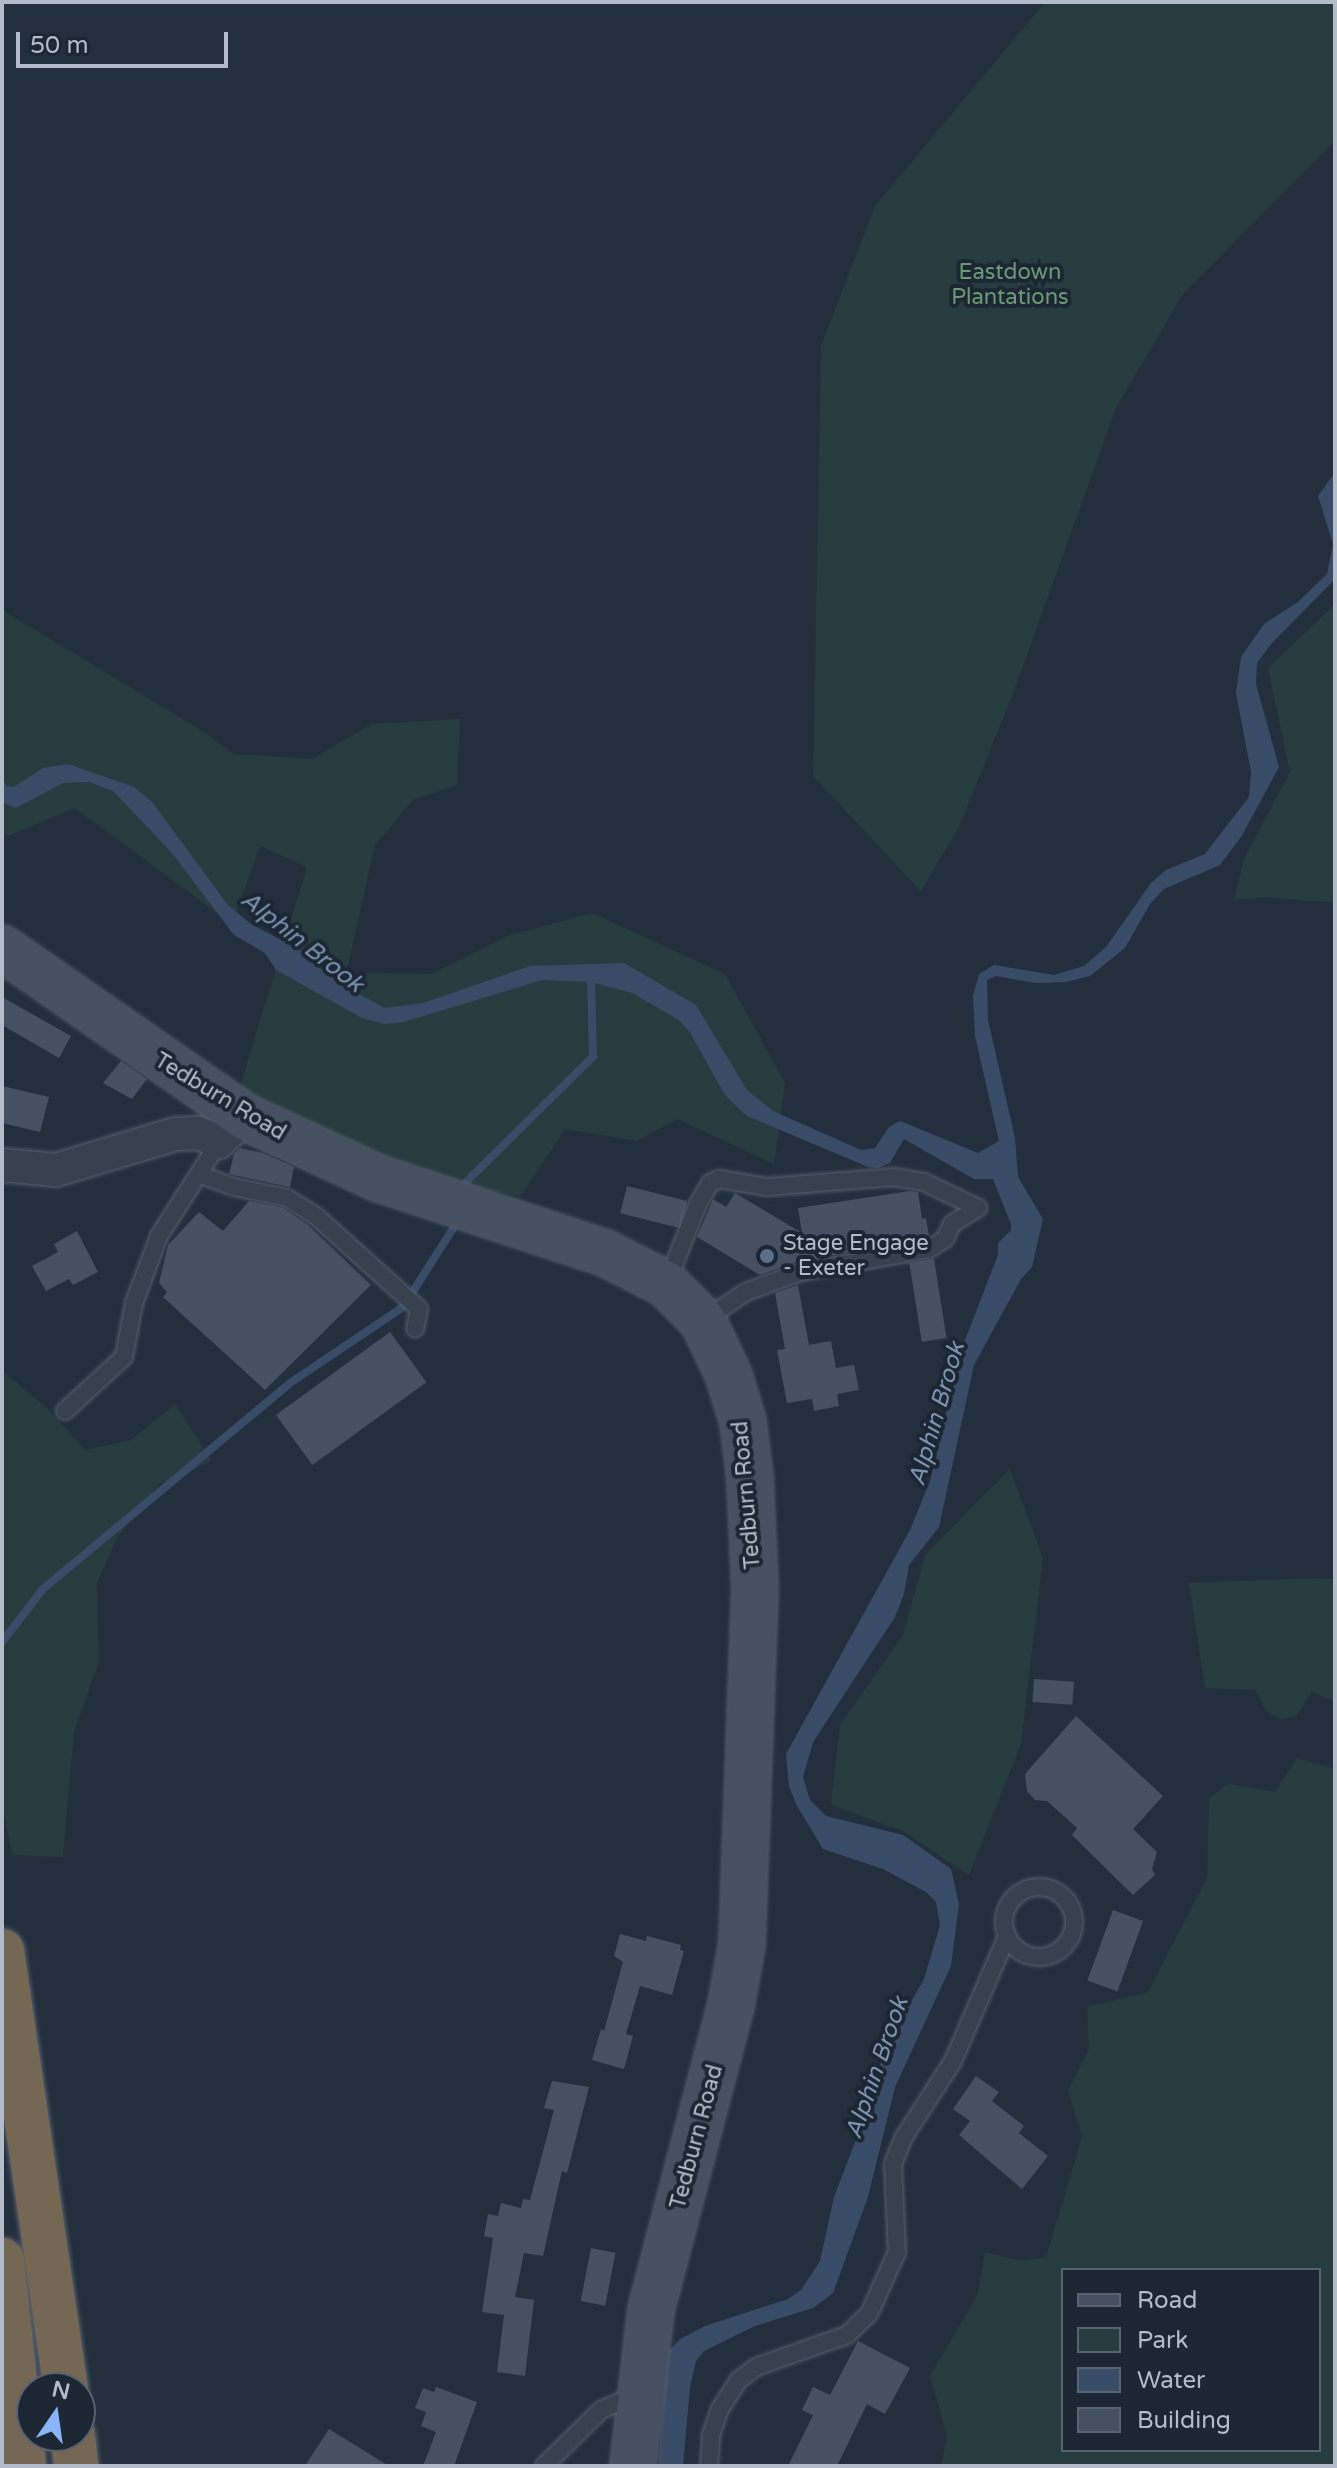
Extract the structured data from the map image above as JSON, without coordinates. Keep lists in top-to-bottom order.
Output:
{
  "streets": {
    "street": ["Tedburn Road"]
  },
  "water": ["Alphin Brook"],
  "parks": ["Eastdown Plantations"],
  "places": ["Stage Engage - Exeter"],
  "legend": [
    "Road",
    "Park",
    "Water",
    "Building"
  ],
  "scale_bar": "50 m",
  "north": "top"
}
